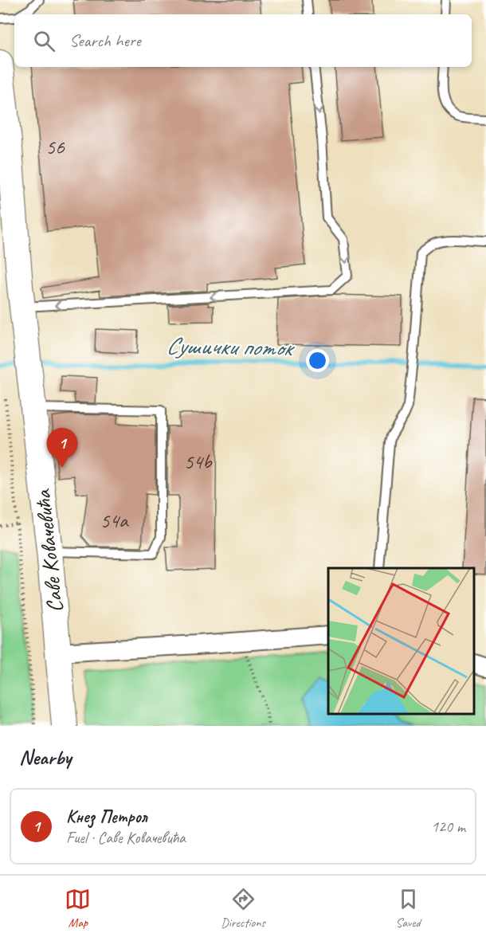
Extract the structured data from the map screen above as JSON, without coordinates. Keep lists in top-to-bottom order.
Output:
{
  "streets": {
    "street": ["Саве Ковачевића"]
  },
  "water": ["Сушички поток"],
  "house_numbers": ["56", "54b", "54a"],
  "page": {
    "search": "Search here",
    "pins": "1",
    "heading": "Nearby",
    "list": [
      {
        "mark": "1",
        "name": "Кнез Петрол",
        "note": "Fuel · Саве Ковачевића",
        "value": "120 m"
      }
    ],
    "nav": ["Map", "Directions", "Saved"]
  }
}
